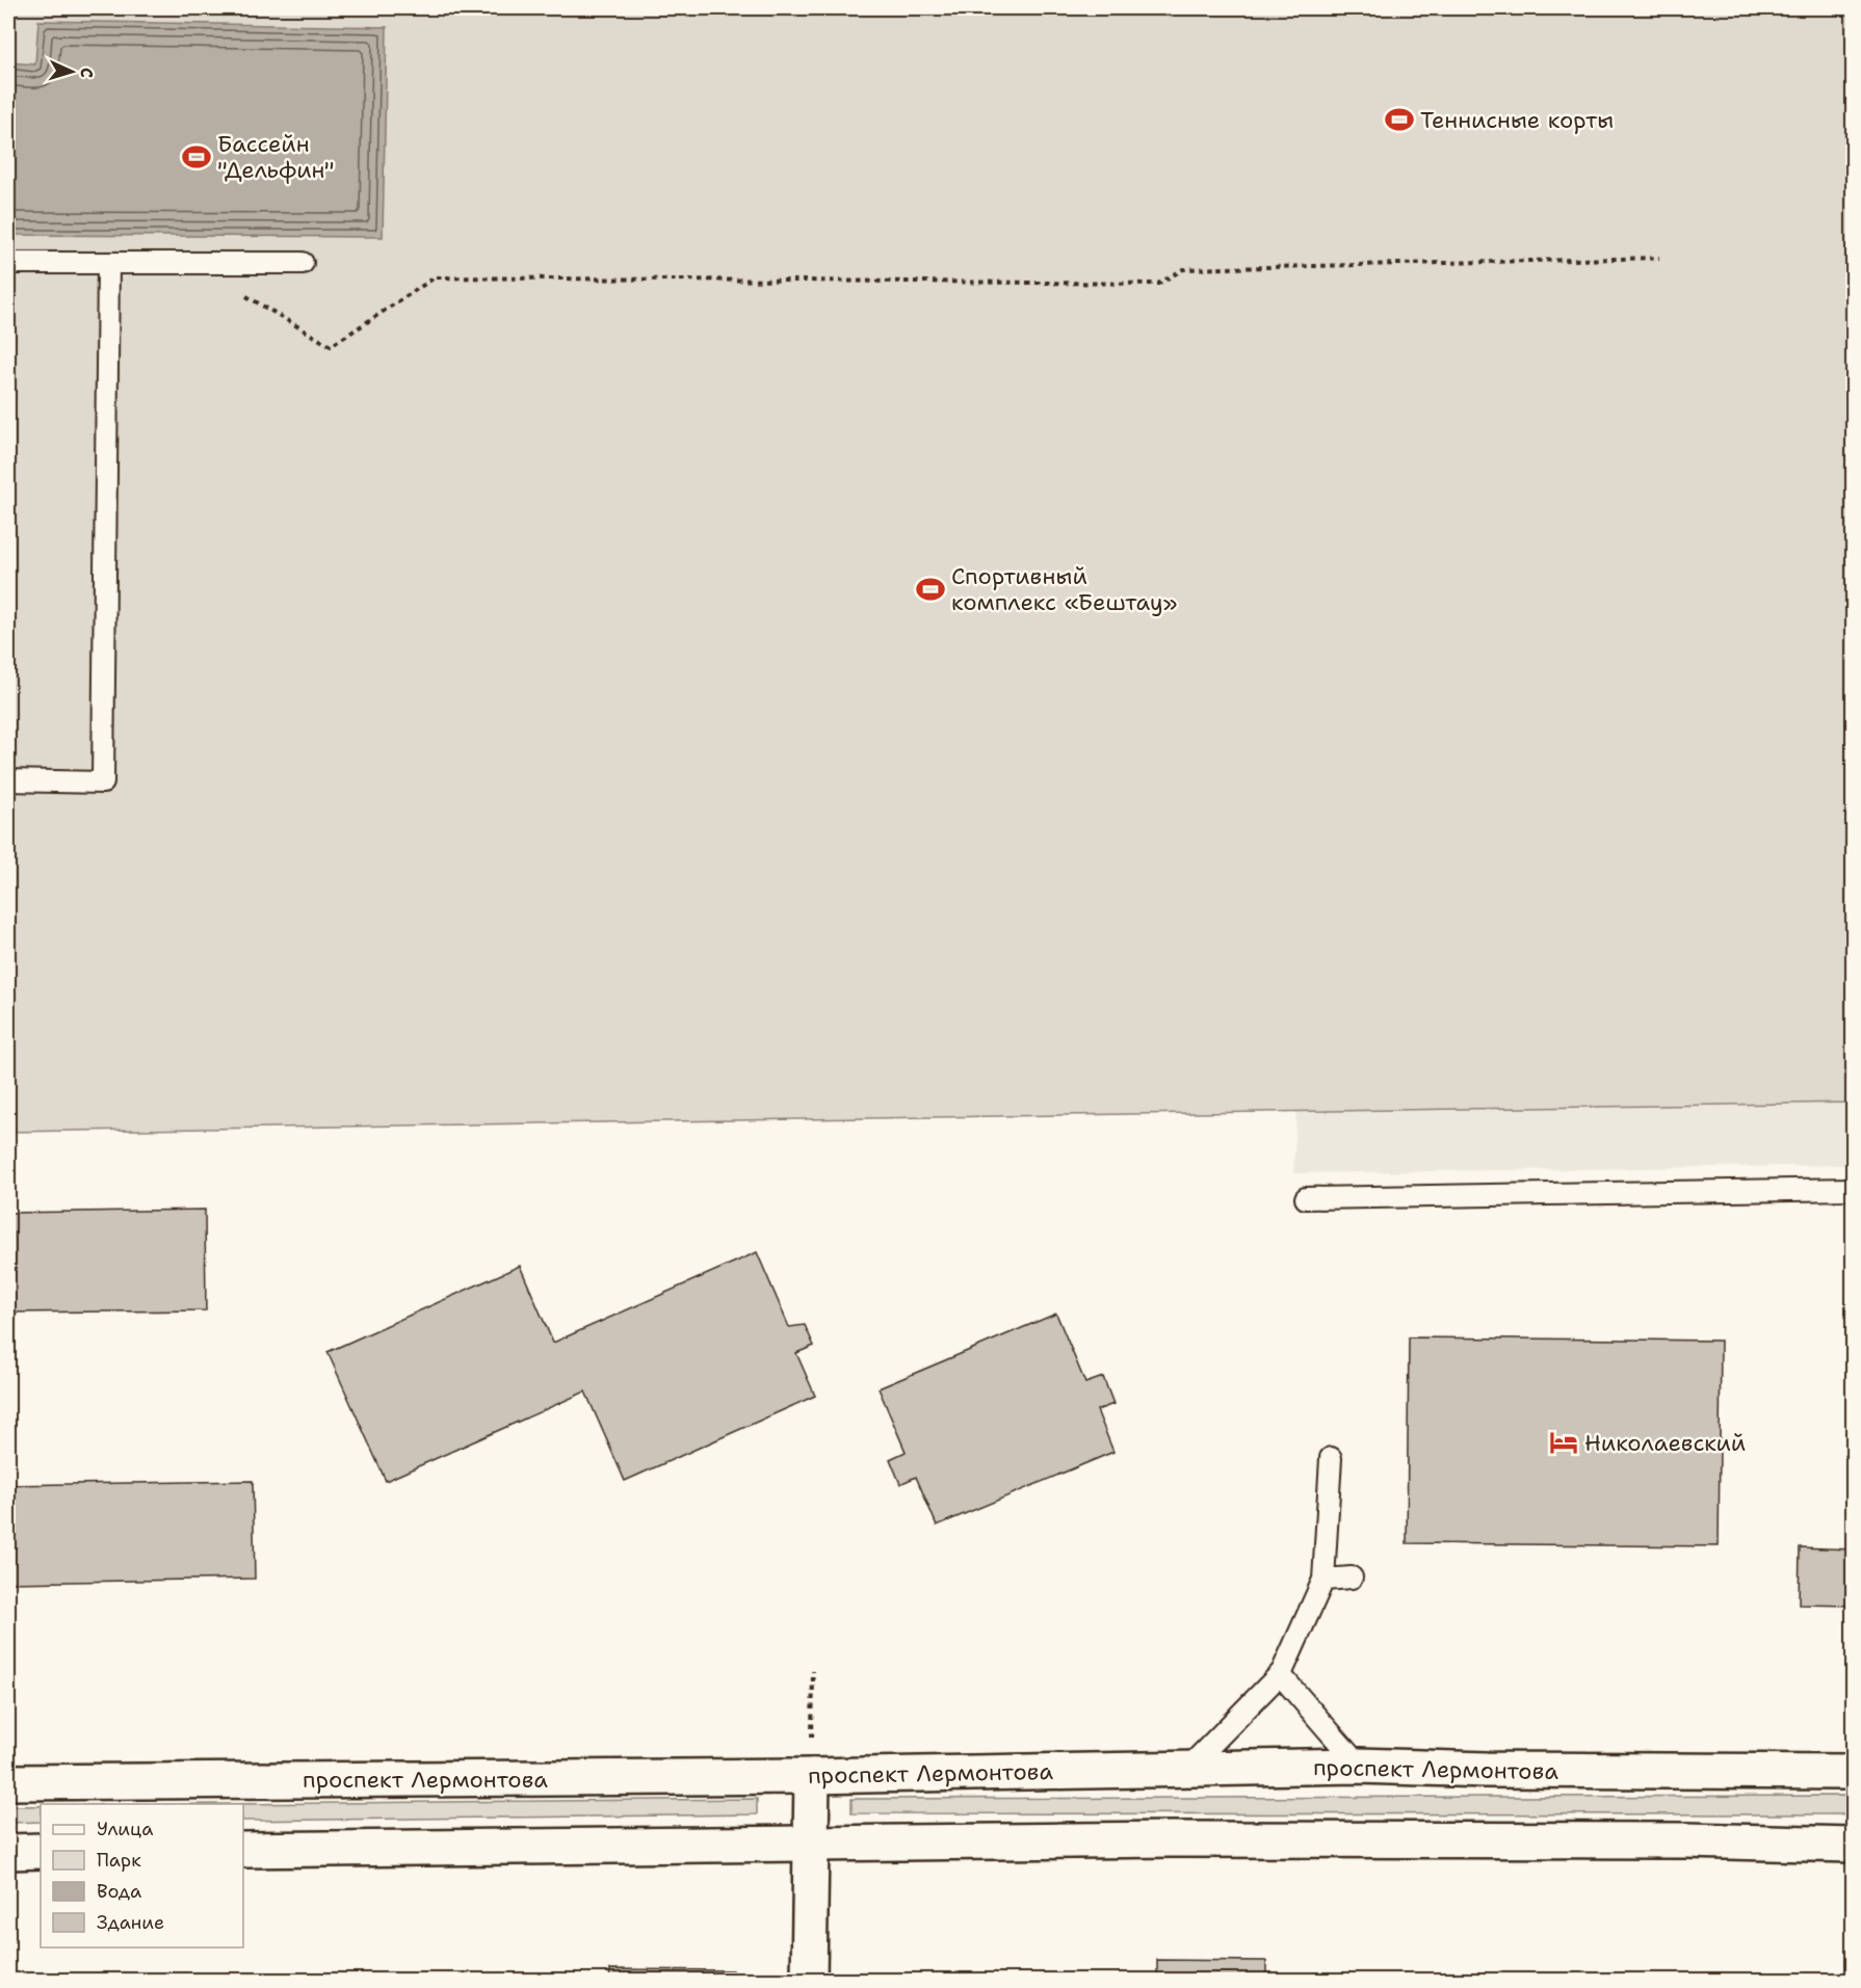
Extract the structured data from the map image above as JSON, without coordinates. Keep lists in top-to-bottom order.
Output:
{
  "streets": {
    "street": ["проспект Лермонтова"]
  },
  "places": {
    "sports": ["Теннисные корты", "Бассейн \"Дельфин\"", "Спортивный комплекс «Бештау»"],
    "hotel": ["Николаевский"]
  },
  "legend": [
    "Улица",
    "Парк",
    "Вода",
    "Здание"
  ],
  "north": "right"
}
